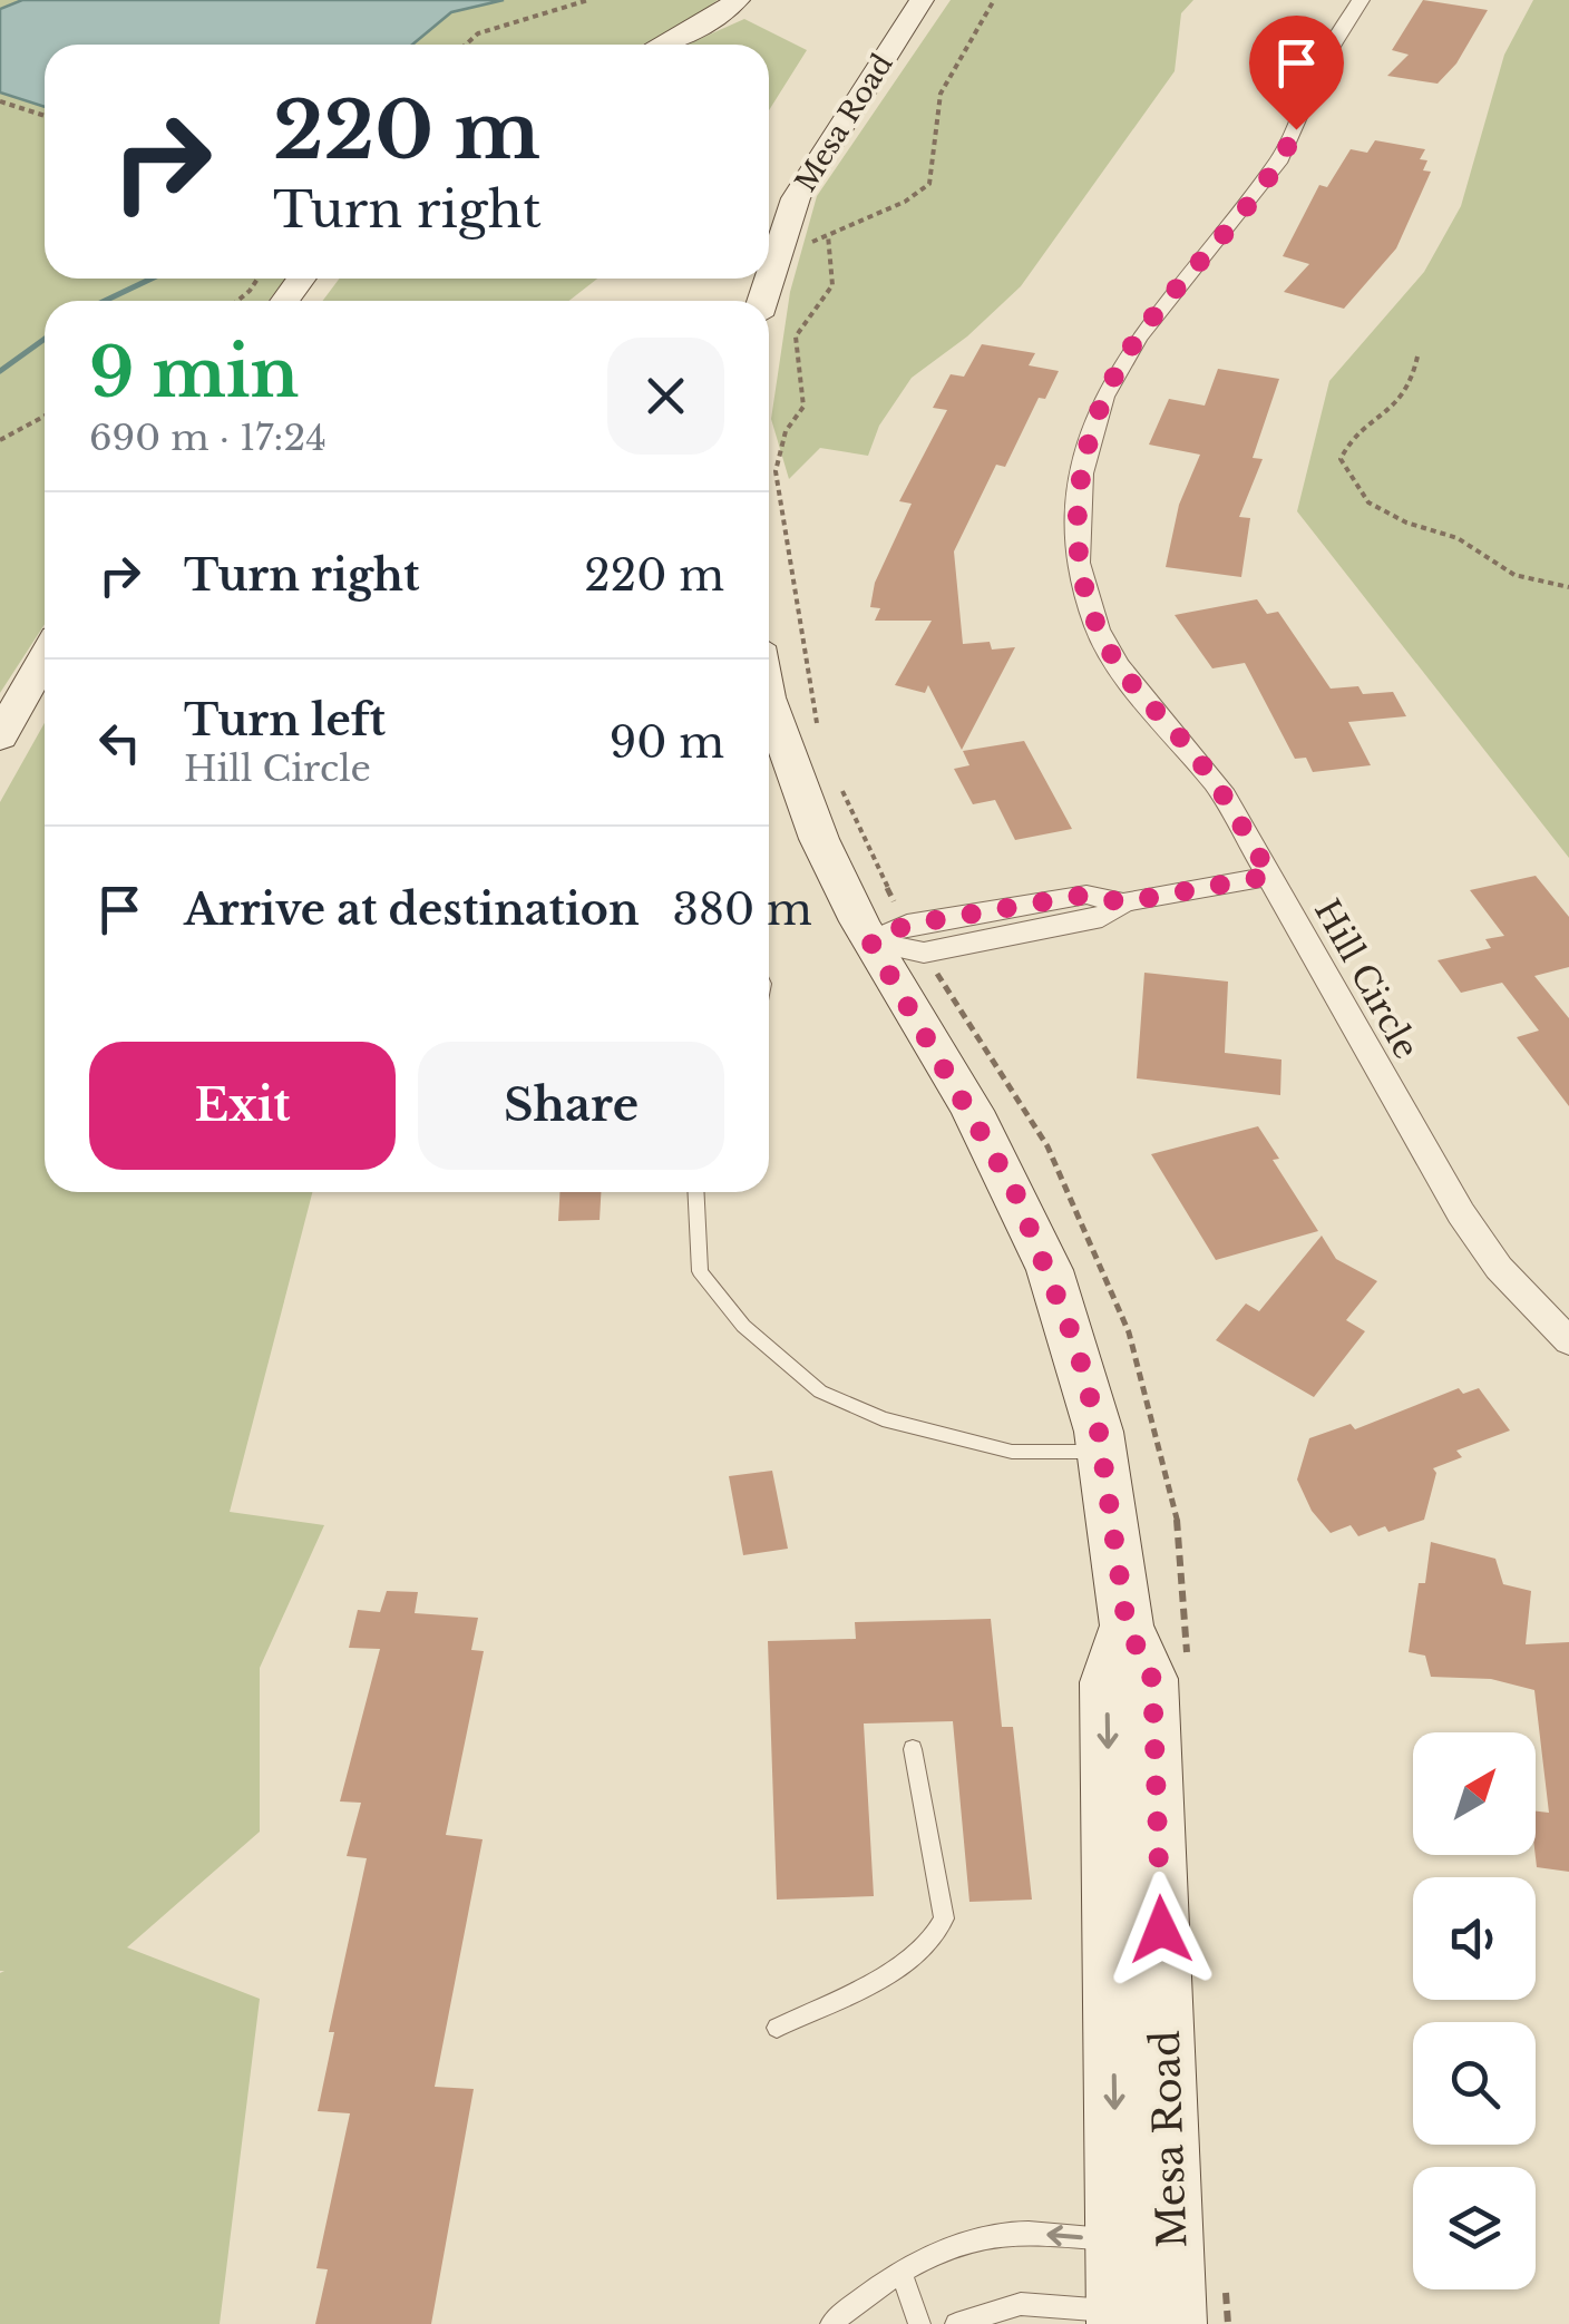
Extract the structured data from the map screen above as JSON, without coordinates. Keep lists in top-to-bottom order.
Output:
{
  "streets": {
    "main road": ["Mesa Road"],
    "street": ["Hill Circle"]
  },
  "north": "top right",
  "page": {
    "turn": ["220 m", "Turn right"],
    "heading": ["9 min", "690 m · 17:24"],
    "list": [
      {
        "name": "Turn right",
        "value": "220 m"
      },
      {
        "name": "Turn left",
        "note": "Hill Circle",
        "value": "90 m"
      },
      {
        "name": "Arrive at destination",
        "value": "380 m"
      }
    ],
    "buttons": ["Exit", "Share"]
  }
}
